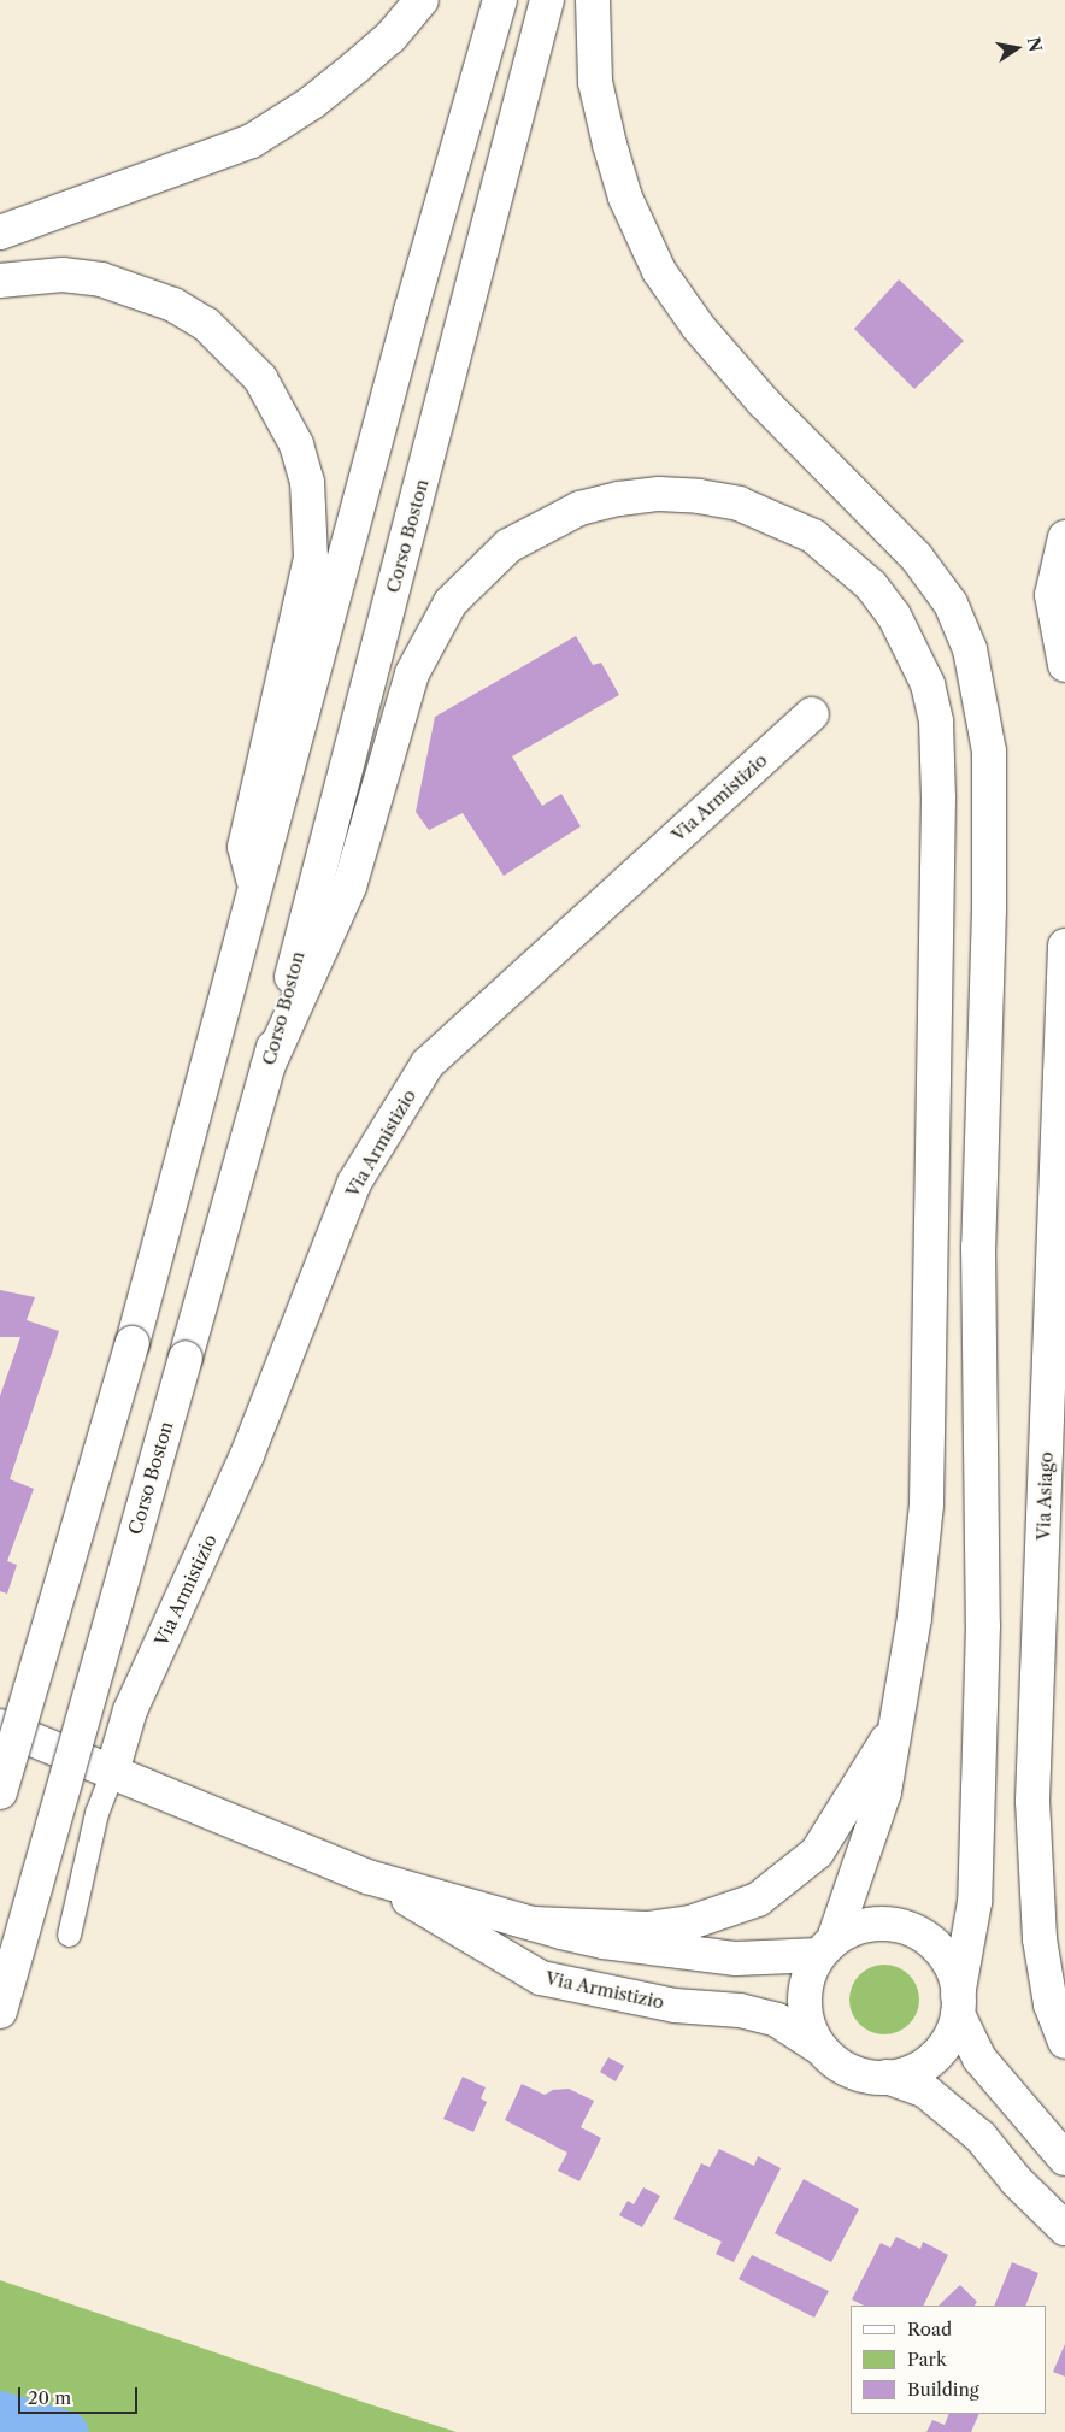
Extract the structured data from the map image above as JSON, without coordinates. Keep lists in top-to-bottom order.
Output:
{
  "streets": {
    "main road": ["Corso Boston", "Via Armistizio", "Via Asiago"]
  },
  "legend": ["Road", "Park", "Building"],
  "scale_bar": "20 m",
  "north": "right"
}
